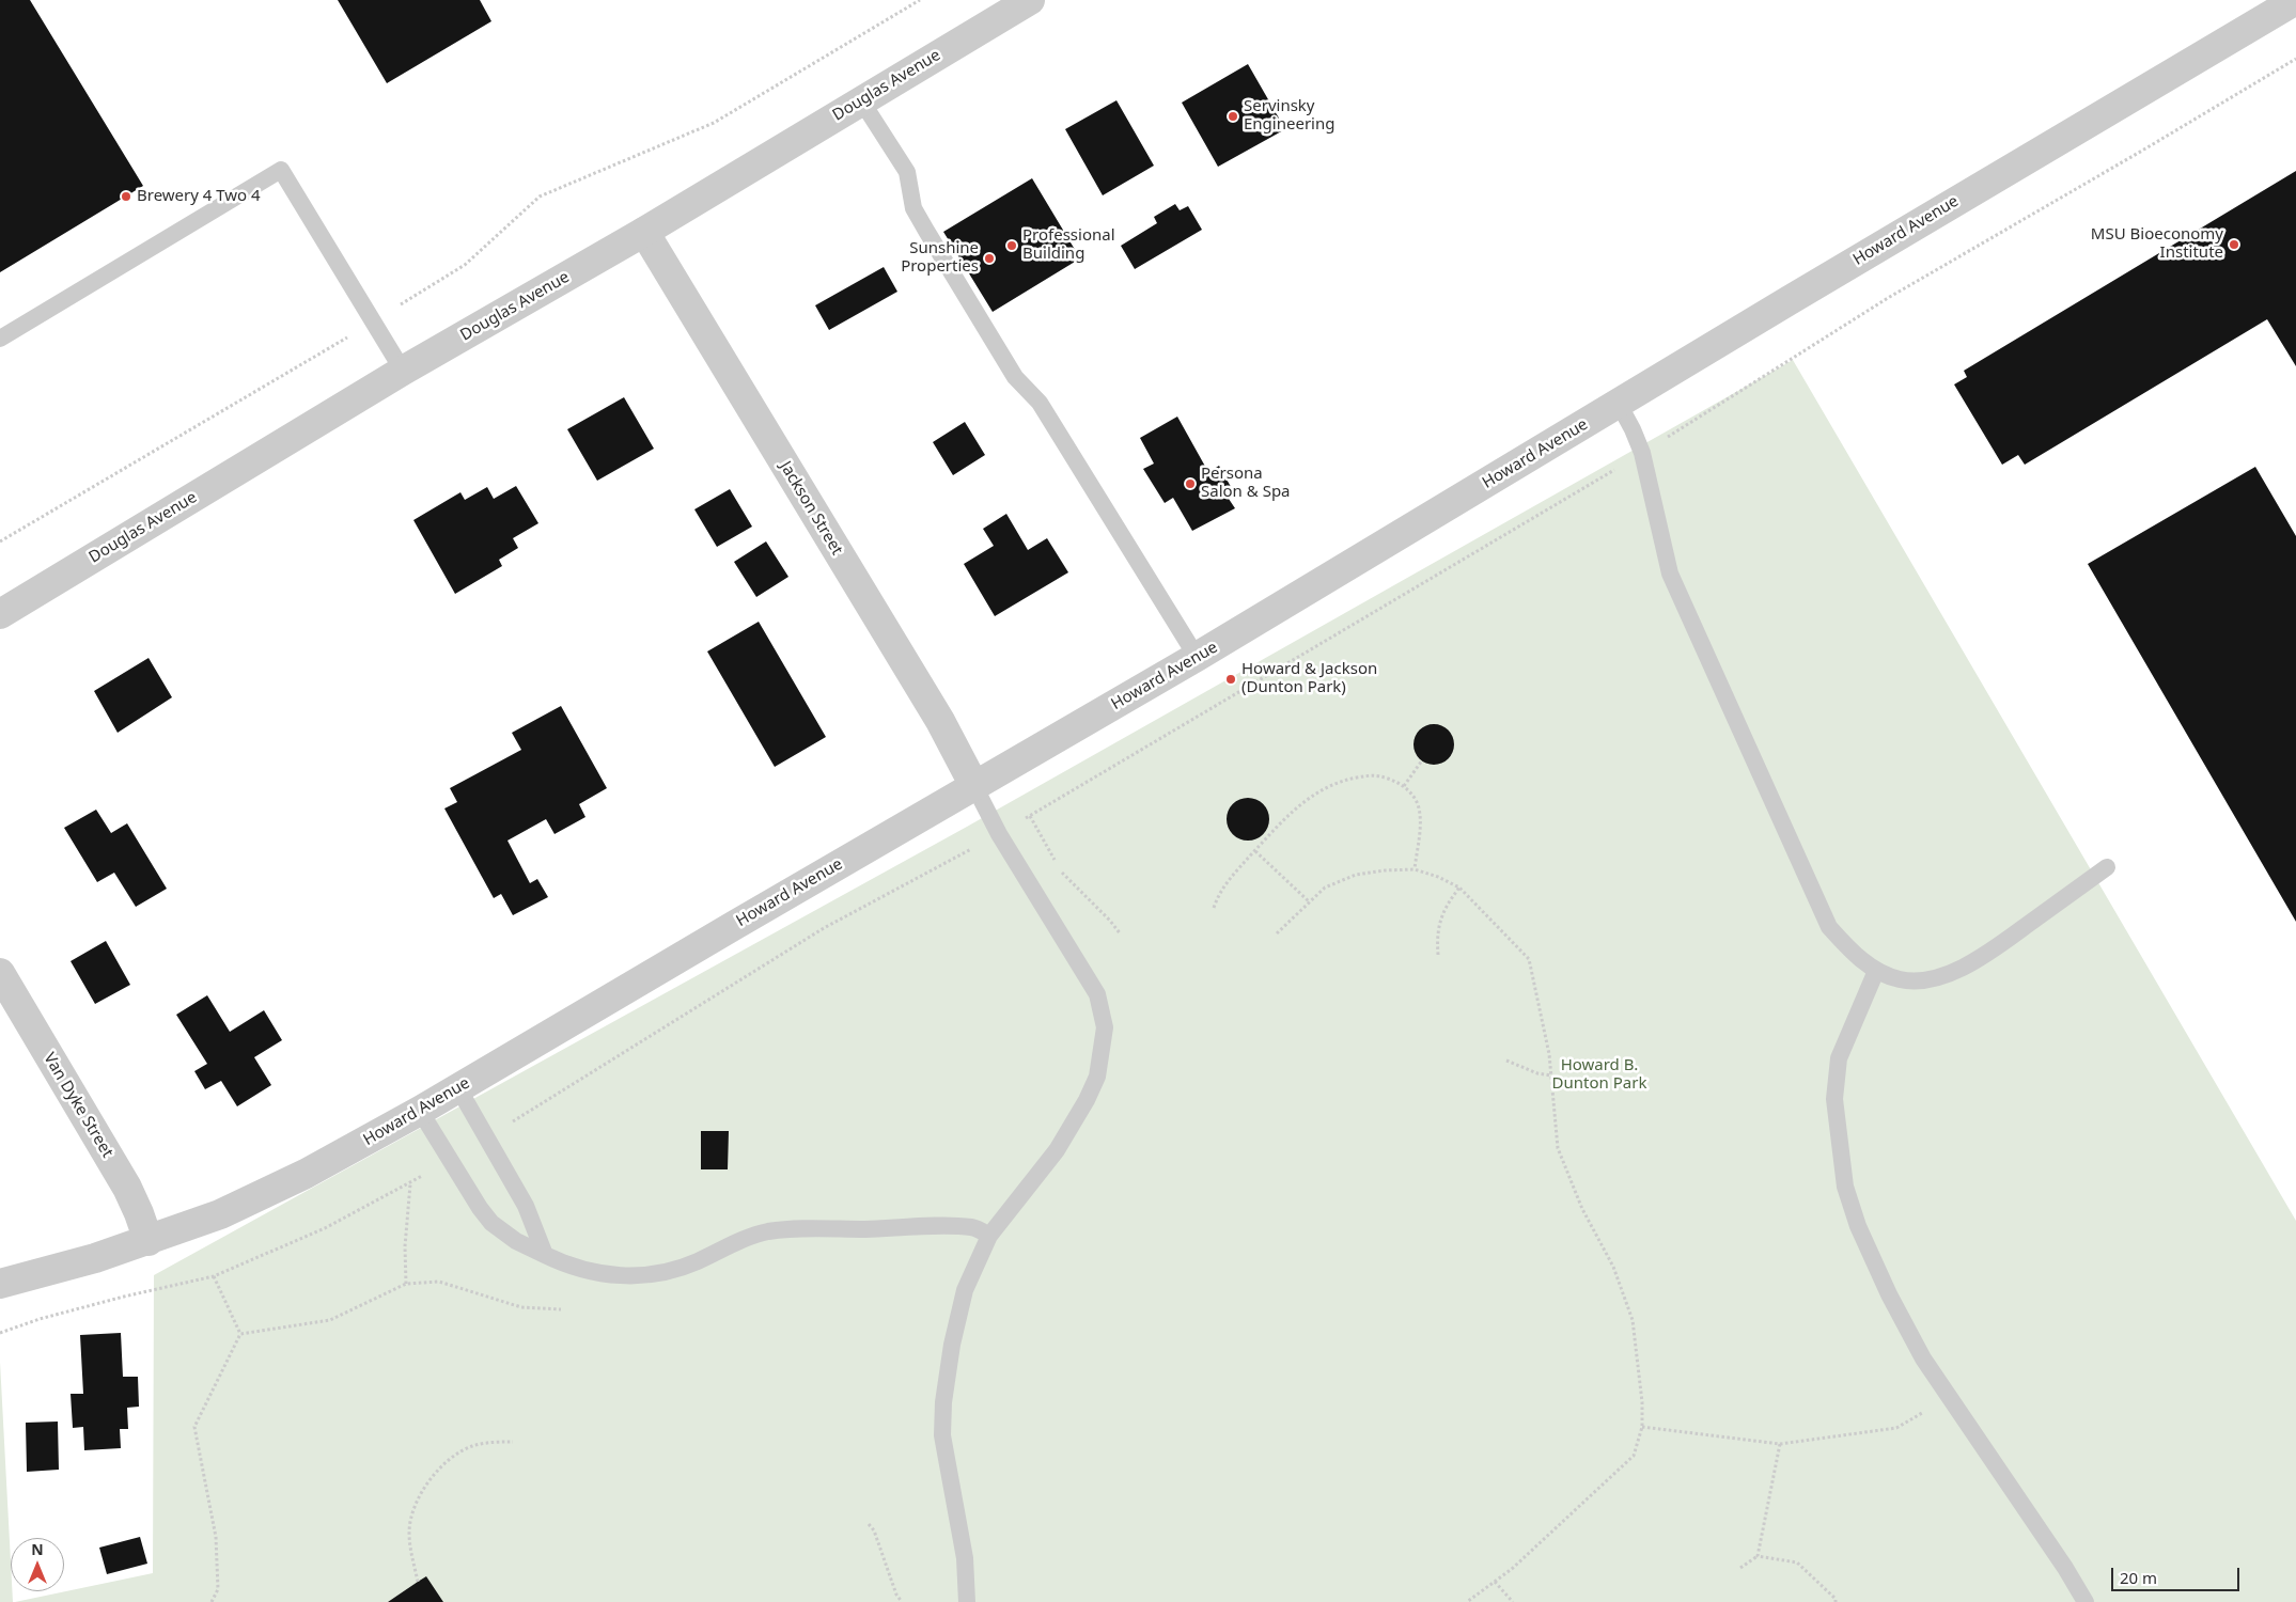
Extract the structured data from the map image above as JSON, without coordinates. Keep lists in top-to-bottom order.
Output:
{
  "streets": {
    "street": [
      "Douglas Avenue",
      "Howard Avenue",
      "Jackson Street",
      "Van Dyke Street"
    ]
  },
  "crossings": [
    ["Douglas Avenue", "Jackson Street"],
    ["Howard Avenue", "Jackson Street"],
    ["Howard Avenue", "Van Dyke Street"]
  ],
  "parks": ["Howard B. Dunton Park"],
  "places": [
    "Servinsky Engineering",
    "Brewery 4 Two 4",
    "MSU Bioeconomy Institute",
    "Professional Building",
    "Sunshine Properties",
    "Persona Salon & Spa",
    "Howard & Jackson (Dunton Park)"
  ],
  "scale_bar": "20 m",
  "north": "top"
}
